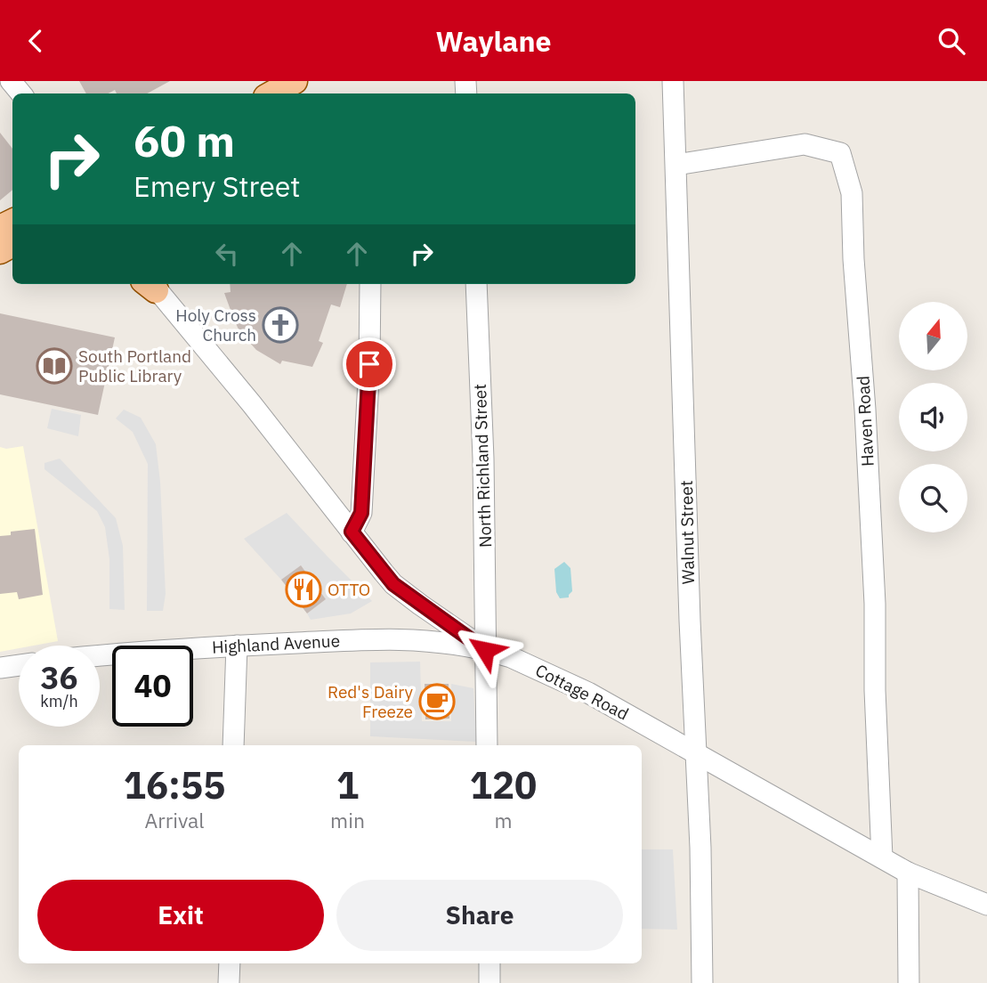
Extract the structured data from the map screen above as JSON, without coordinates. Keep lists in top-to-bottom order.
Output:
{
  "streets": {
    "street": [
      "Haven Road",
      "North Richland Street",
      "Walnut Street",
      "Highland Avenue",
      "Cottage Road"
    ]
  },
  "crossings": [
    ["Haven Road", "Walnut Street"],
    ["Haven Road", "Cottage Road"],
    ["North Richland Street", "Highland Avenue"],
    ["North Richland Street", "Cottage Road"],
    ["Walnut Street", "Cottage Road"],
    ["Highland Avenue", "Cottage Road"]
  ],
  "places": {
    "church": ["Holy Cross Church"],
    "library": ["South Portland Public Library"],
    "restaurant": ["OTTO"],
    "cafe": ["Red's Dairy Freeze"]
  },
  "north": "top",
  "page": {
    "header": "Waylane",
    "turn": ["60 m", "Emery Street"],
    "speed": "36 km/h",
    "limit": "40",
    "eta": [
      "16:55",
      "Arrival",
      "1",
      "min",
      "120",
      "m"
    ],
    "buttons": ["Exit", "Share"]
  }
}
